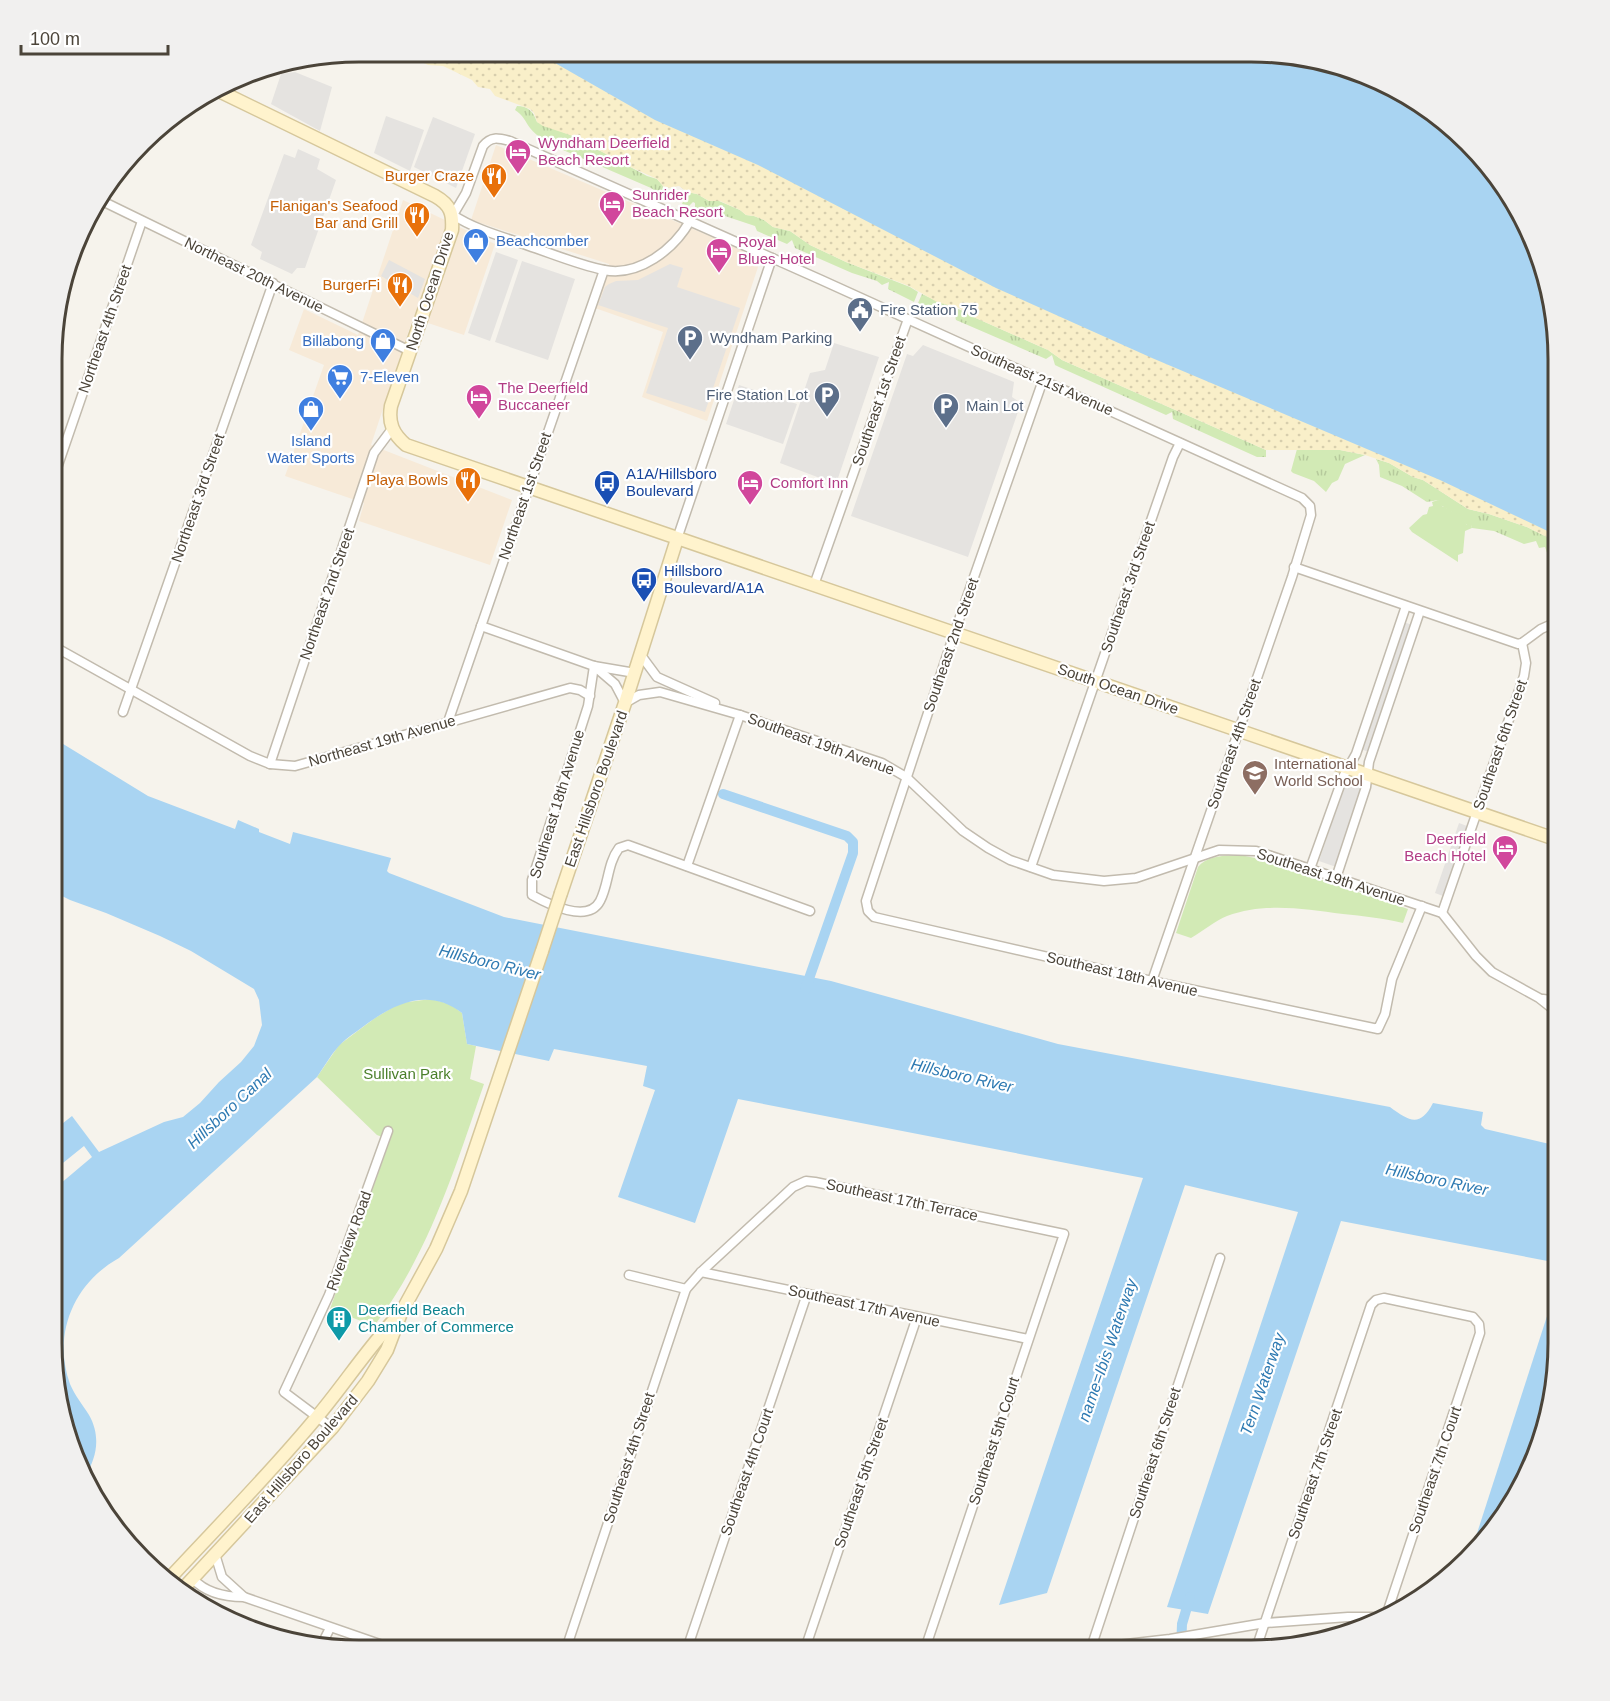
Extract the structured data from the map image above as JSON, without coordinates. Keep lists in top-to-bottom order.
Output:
{
  "streets": {
    "main road": ["North Ocean Drive", "South Ocean Drive", "East Hillsboro Boulevard"],
    "street": [
      "Northeast 20th Avenue",
      "Northeast 4th Street",
      "Southeast 21st Avenue",
      "Southeast 1st Street",
      "Northeast 1st Street",
      "Northeast 3rd Street",
      "Southeast 3rd Street",
      "Northeast 2nd Street",
      "Southeast 2nd Street",
      "Northeast 19th Avenue",
      "Southeast 19th Avenue",
      "Southeast 4th Street",
      "Southeast 6th Street",
      "Southeast 18th Avenue",
      "Southeast 17th Terrace",
      "Riverview Road",
      "Southeast 17th Avenue",
      "Southeast 5th Court",
      "Southeast 7th Court",
      "Southeast 4th Court",
      "Southeast 7th Street",
      "Southeast 5th Street"
    ]
  },
  "crossings": [
    ["Northeast 20th Avenue", "North Ocean Drive"],
    ["Northeast 20th Avenue", "Northeast 4th Street"],
    ["Northeast 20th Avenue", "Northeast 3rd Street"],
    ["North Ocean Drive", "Southeast 21st Avenue"],
    ["North Ocean Drive", "Northeast 2nd Street"],
    ["Southeast 21st Avenue", "Southeast 1st Street"],
    ["Southeast 21st Avenue", "Southeast 3rd Street"],
    ["Southeast 21st Avenue", "Southeast 2nd Street"],
    ["Southeast 21st Avenue", "Southeast 4th Street"],
    ["Southeast 21st Avenue", "East Hillsboro Boulevard"],
    ["Southeast 1st Street", "South Ocean Drive"],
    ["Northeast 1st Street", "Northeast 19th Avenue"],
    ["Northeast 3rd Street", "Northeast 19th Avenue"],
    ["Southeast 3rd Street", "South Ocean Drive"],
    ["Southeast 3rd Street", "Southeast 19th Avenue"],
    ["Northeast 2nd Street", "Northeast 19th Avenue"],
    ["Southeast 2nd Street", "South Ocean Drive"],
    ["Southeast 2nd Street", "Southeast 19th Avenue"],
    ["Southeast 2nd Street", "Southeast 18th Avenue"],
    ["South Ocean Drive", "Southeast 4th Street"],
    ["South Ocean Drive", "Southeast 6th Street"],
    ["South Ocean Drive", "East Hillsboro Boulevard"],
    ["Northeast 19th Avenue", "Southeast 18th Avenue"],
    ["Southeast 19th Avenue", "Southeast 4th Street"],
    ["Southeast 19th Avenue", "Southeast 6th Street"],
    ["Southeast 19th Avenue", "East Hillsboro Boulevard"],
    ["Southeast 19th Avenue", "Southeast 18th Avenue"],
    ["Southeast 4th Street", "Southeast 18th Avenue"],
    ["Southeast 4th Street", "Southeast 17th Terrace"],
    ["Southeast 4th Street", "Southeast 17th Avenue"],
    ["East Hillsboro Boulevard", "Riverview Road"],
    ["Southeast 17th Terrace", "Southeast 17th Avenue"],
    ["Southeast 17th Terrace", "Southeast 5th Court"],
    ["Southeast 17th Avenue", "Southeast 5th Court"],
    ["Southeast 17th Avenue", "Southeast 4th Court"],
    ["Southeast 17th Avenue", "Southeast 5th Street"],
    ["Southeast 7th Court", "Southeast 7th Street"]
  ],
  "water": [
    "Hillsboro River",
    "Hillsboro Canal",
    "name=Ibis Waterway",
    "Tern Waterway"
  ],
  "parks": ["Sullivan Park"],
  "places": {
    "hotel": [
      "Wyndham Deerfield Beach Resort",
      "Sunrider Beach Resort",
      "Royal Blues Hotel",
      "The Deerfield Buccaneer",
      "Comfort Inn",
      "Deerfield Beach Hotel"
    ],
    "restaurant": [
      "Burger Craze",
      "Flanigan's Seafood Bar and Grill",
      "BurgerFi",
      "Playa Bowls"
    ],
    "shop": ["Beachcomber", "Billabong", "Island Water Sports"],
    "public building": ["Fire Station 75"],
    "parking": ["Wyndham Parking", "Fire Station Lot", "Main Lot"],
    "supermarket": ["7-Eleven"],
    "bus stop": ["A1A/Hillsboro Boulevard", "Hillsboro Boulevard/A1A"],
    "school or university": ["International World School"],
    "building": ["Deerfield Beach Chamber of Commerce"]
  },
  "scale_bar": "100 m"
}
